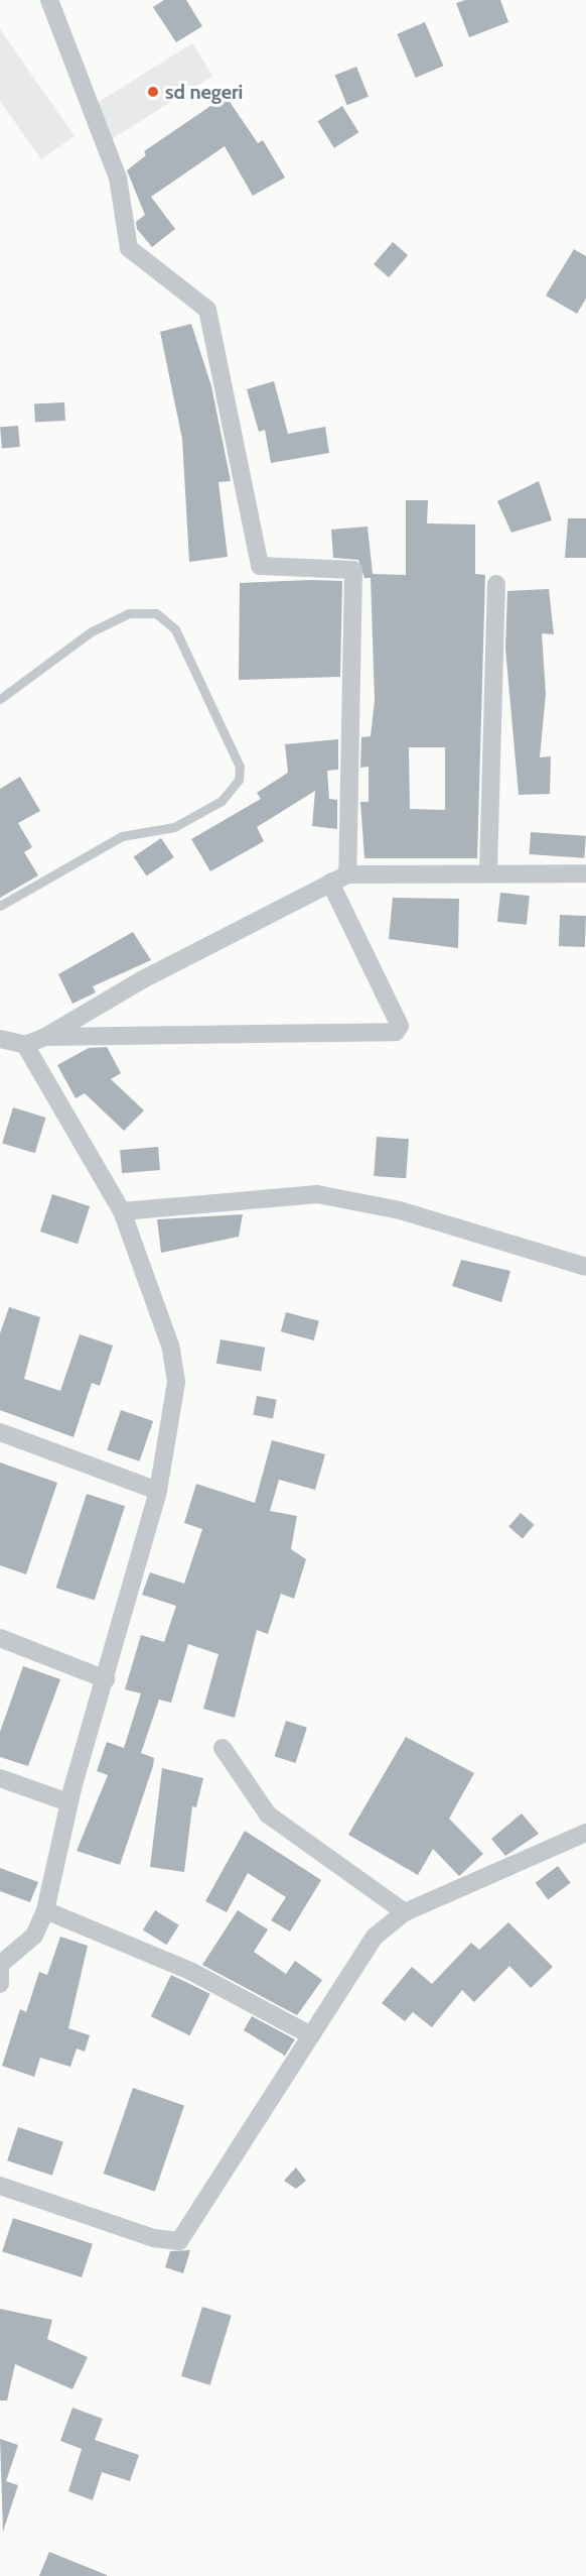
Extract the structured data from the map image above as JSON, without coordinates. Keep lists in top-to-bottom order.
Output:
{
  "places": ["sd negeri"]
}
